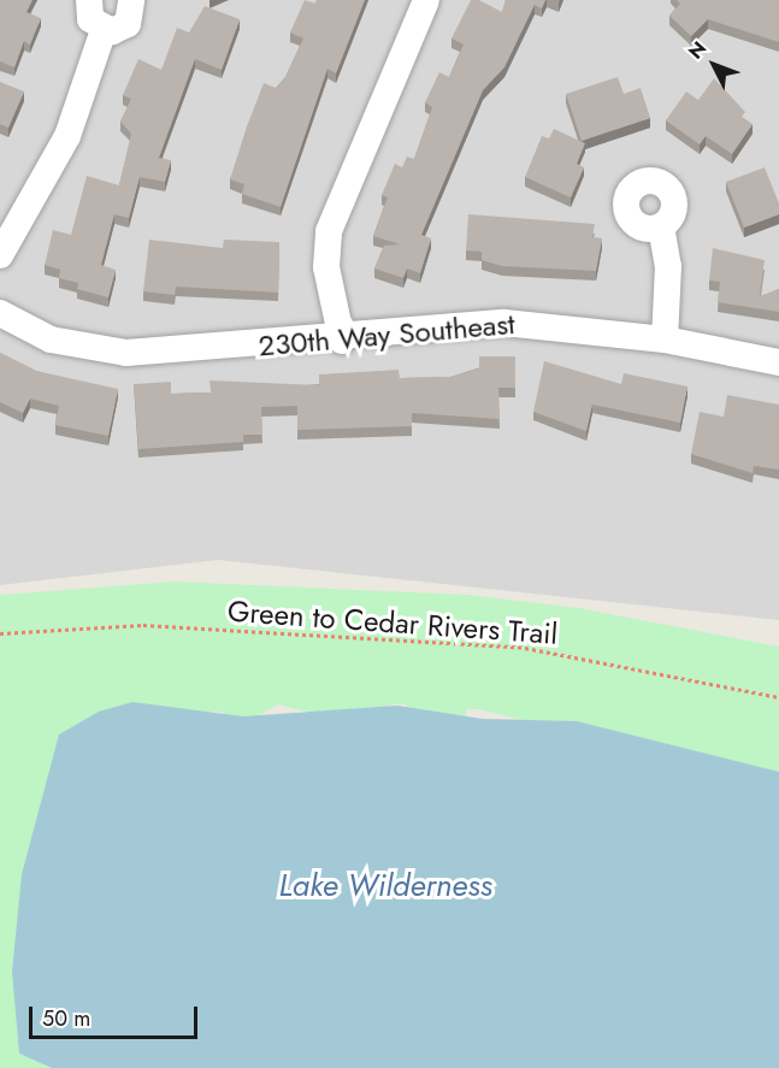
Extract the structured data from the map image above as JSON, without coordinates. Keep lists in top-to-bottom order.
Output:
{
  "streets": {
    "street": ["230th Way Southeast"],
    "path": ["Green to Cedar Rivers Trail"]
  },
  "water": ["Lake Wilderness"],
  "scale_bar": "50 m",
  "north": "top left"
}
